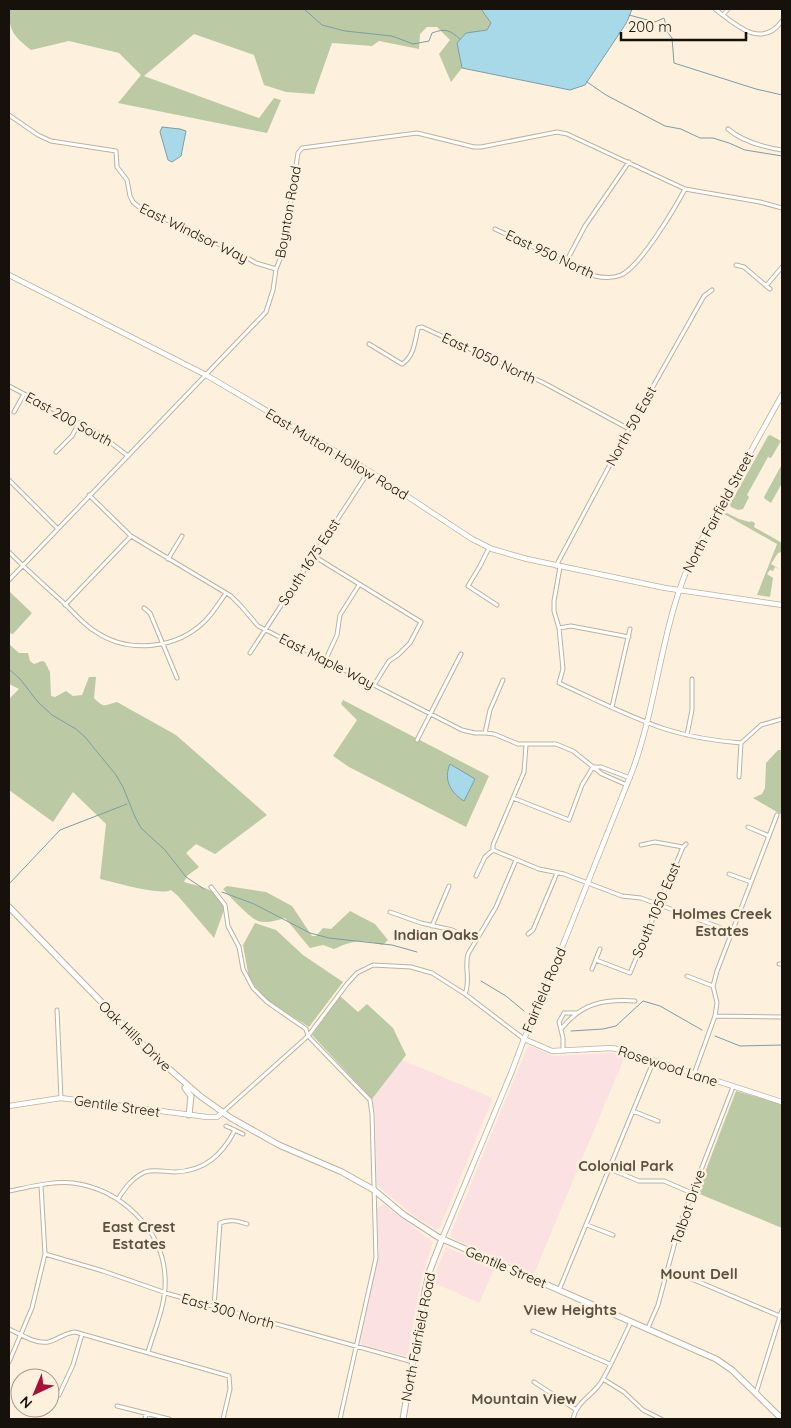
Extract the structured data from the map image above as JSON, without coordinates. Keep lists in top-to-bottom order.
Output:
{
  "streets": {
    "main road": [
      "Fairfield Road",
      "Oak Hills Drive",
      "Gentile Street",
      "North Fairfield Road"
    ],
    "street": [
      "Boynton Road",
      "East Windsor Way",
      "East 950 North",
      "East 1050 North",
      "East 200 South",
      "North 50 East",
      "East Mutton Hollow Road",
      "North Fairfield Street",
      "South 1675 East",
      "East Maple Way",
      "South 1050 East",
      "Rosewood Lane",
      "Talbot Drive",
      "East 300 North"
    ]
  },
  "crossings": [
    ["Boynton Road", "East Windsor Way"],
    ["Boynton Road", "East 950 North"],
    ["Boynton Road", "East 200 South"],
    ["Boynton Road", "East Mutton Hollow Road"],
    ["Boynton Road", "East Maple Way"],
    ["East 1050 North", "North 50 East"],
    ["North 50 East", "East Mutton Hollow Road"],
    ["East Mutton Hollow Road", "North Fairfield Street"],
    ["East Mutton Hollow Road", "South 1675 East"],
    ["North Fairfield Street", "Fairfield Road"],
    ["South 1675 East", "East Maple Way"],
    ["East Maple Way", "Fairfield Road"],
    ["Fairfield Road", "Rosewood Lane"],
    ["Fairfield Road", "Gentile Street"],
    ["Fairfield Road", "North Fairfield Road"],
    ["Oak Hills Drive", "Gentile Street"],
    ["Rosewood Lane", "Talbot Drive"],
    ["Gentile Street", "Talbot Drive"],
    ["East 300 North", "North Fairfield Road"]
  ],
  "districts": [
    "Holmes Creek Estates",
    "Indian Oaks",
    "Colonial Park",
    "East Crest Estates",
    "Mount Dell",
    "View Heights",
    "Mountain View"
  ],
  "scale_bar": "200 m",
  "north": "bottom left"
}
